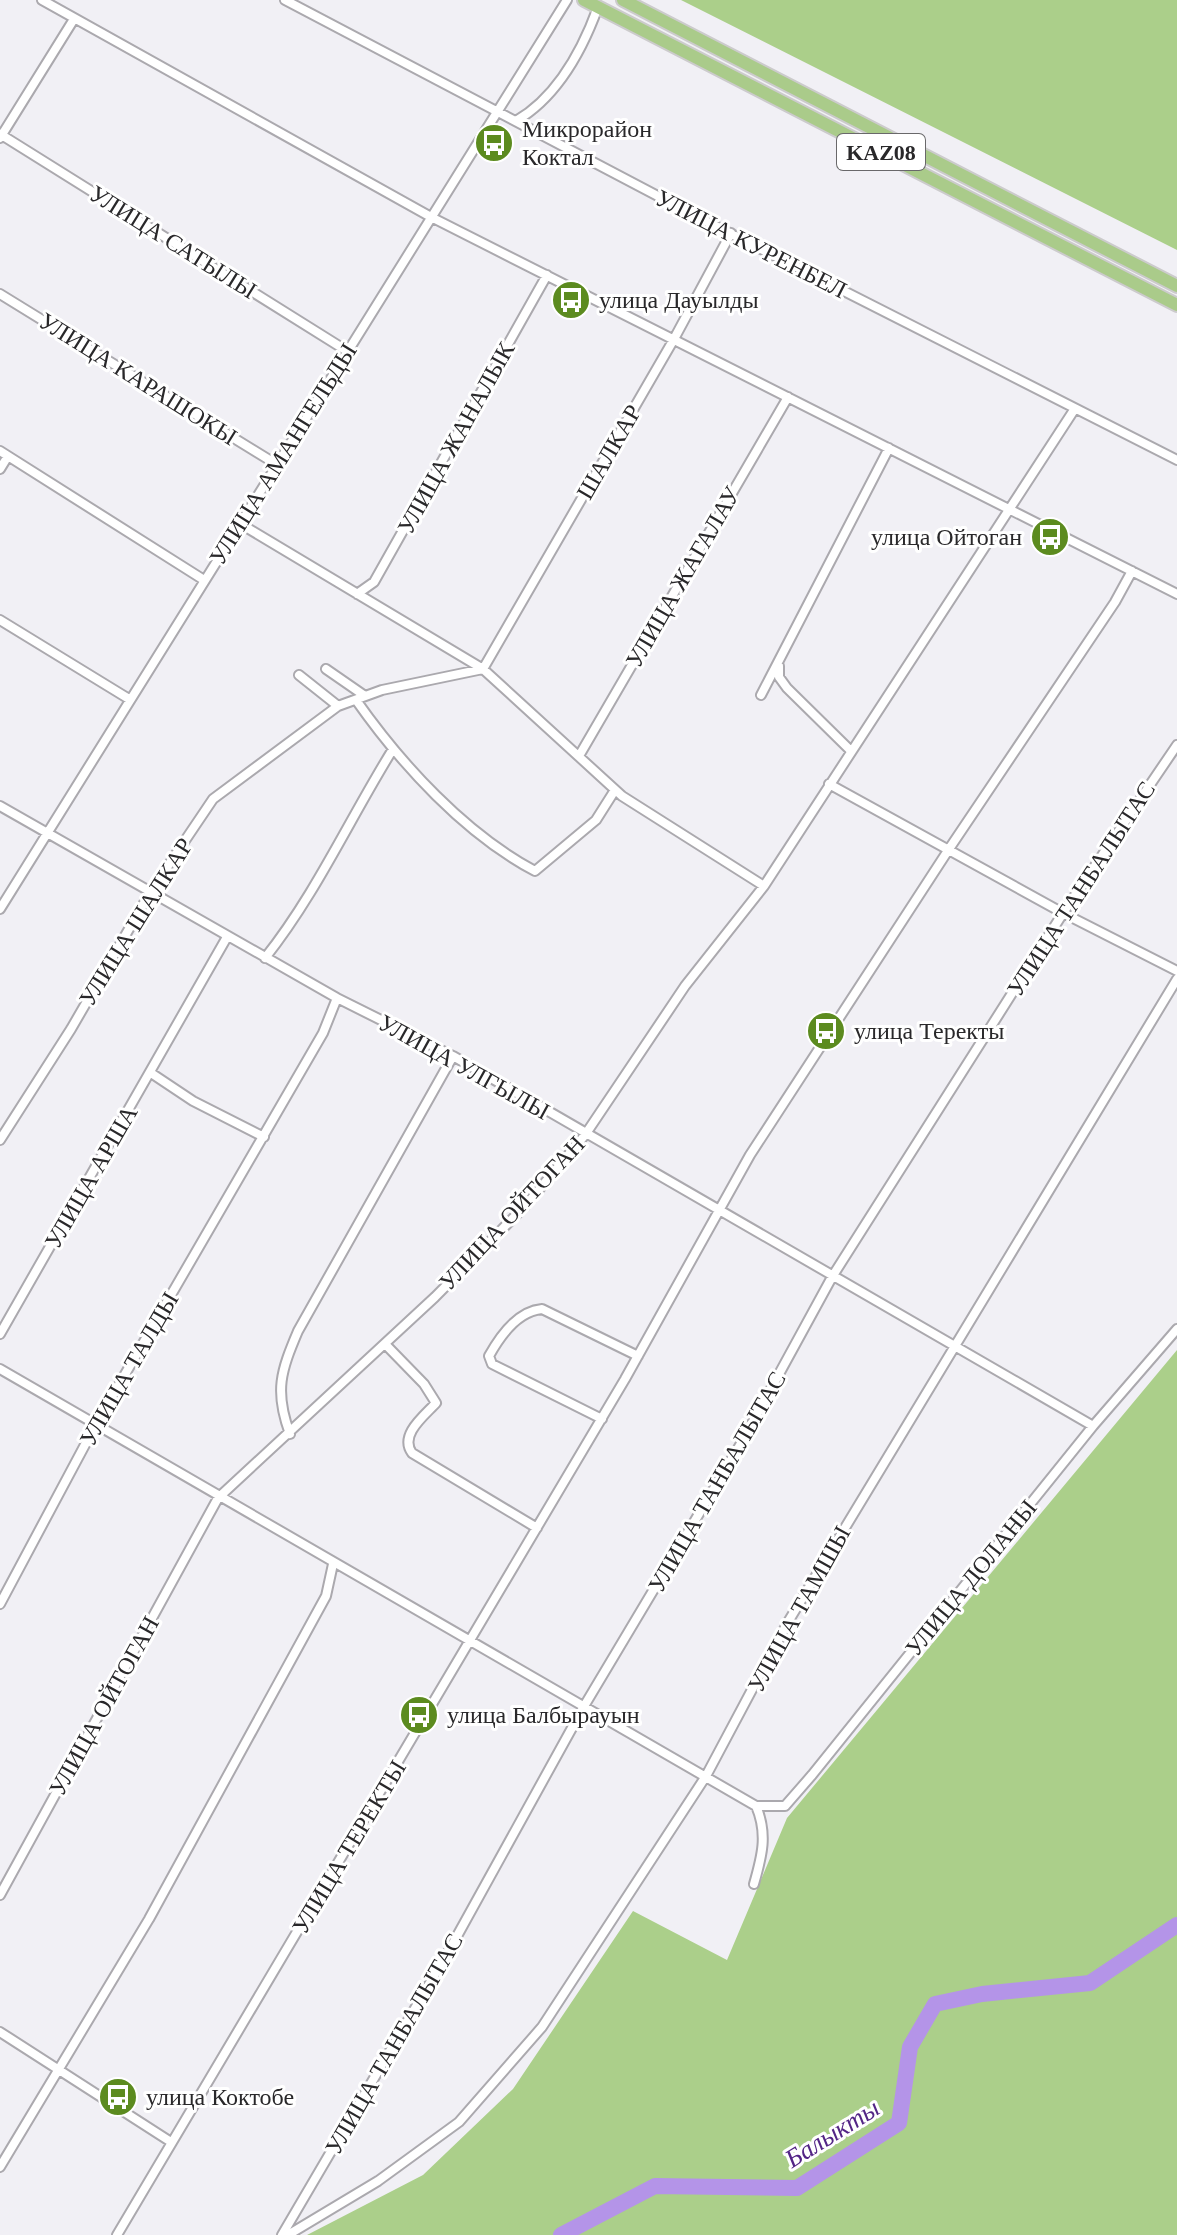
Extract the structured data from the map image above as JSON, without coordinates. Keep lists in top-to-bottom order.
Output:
{
  "streets": {
    "highway": ["KAZ08"],
    "street": [
      "УЛИЦА САТЫЛЫ",
      "УЛИЦА КУРЕНБЕЛ",
      "УЛИЦА КАРАШОКЫ",
      "УЛИЦА ЖАНАЛЫК",
      "ШАЛКАР",
      "УЛИЦА АМАНГЕЛЬДЫ",
      "УЛИЦА ЖАГАЛАУ",
      "УЛИЦА ТАНБАЛЫТАС",
      "УЛИЦА ШАЛКАР",
      "УЛИЦА УЛГЫЛЫ",
      "УЛИЦА АРША",
      "УЛИЦА ОЙТОГАН",
      "УЛИЦА ТАЛДЫ",
      "УЛИЦА ДОЛАНЫ",
      "УЛИЦА ТАМШЫ",
      "УЛИЦА ТЕРЕКТЫ"
    ]
  },
  "crossings": [
    ["УЛИЦА САТЫЛЫ", "УЛИЦА АМАНГЕЛЬДЫ"],
    ["УЛИЦА КУРЕНБЕЛ", "ШАЛКАР"],
    ["УЛИЦА КУРЕНБЕЛ", "УЛИЦА АМАНГЕЛЬДЫ"],
    ["УЛИЦА КУРЕНБЕЛ", "УЛИЦА ОЙТОГАН"],
    ["УЛИЦА КАРАШОКЫ", "УЛИЦА АМАНГЕЛЬДЫ"],
    ["ШАЛКАР", "УЛИЦА ШАЛКАР"],
    ["УЛИЦА АМАНГЕЛЬДЫ", "УЛИЦА УЛГЫЛЫ"],
    ["УЛИЦА ТАНБАЛЫТАС", "УЛИЦА УЛГЫЛЫ"],
    ["УЛИЦА ТАНБАЛЫТАС", "УЛИЦА ТАМШЫ"],
    ["УЛИЦА ШАЛКАР", "УЛИЦА УЛГЫЛЫ"],
    ["УЛИЦА УЛГЫЛЫ", "УЛИЦА АРША"],
    ["УЛИЦА УЛГЫЛЫ", "УЛИЦА ОЙТОГАН"],
    ["УЛИЦА УЛГЫЛЫ", "УЛИЦА ТАЛДЫ"],
    ["УЛИЦА УЛГЫЛЫ", "УЛИЦА ДОЛАНЫ"],
    ["УЛИЦА УЛГЫЛЫ", "УЛИЦА ТАМШЫ"],
    ["УЛИЦА УЛГЫЛЫ", "УЛИЦА ТЕРЕКТЫ"]
  ],
  "water": ["Балыкты"],
  "places": {
    "bus stop": [
      "Микрорайон Коктал",
      "улица Дауылды",
      "улица Ойтоган",
      "улица Теректы",
      "улица Балбырауын",
      "улица Коктобе"
    ]
  }
}
